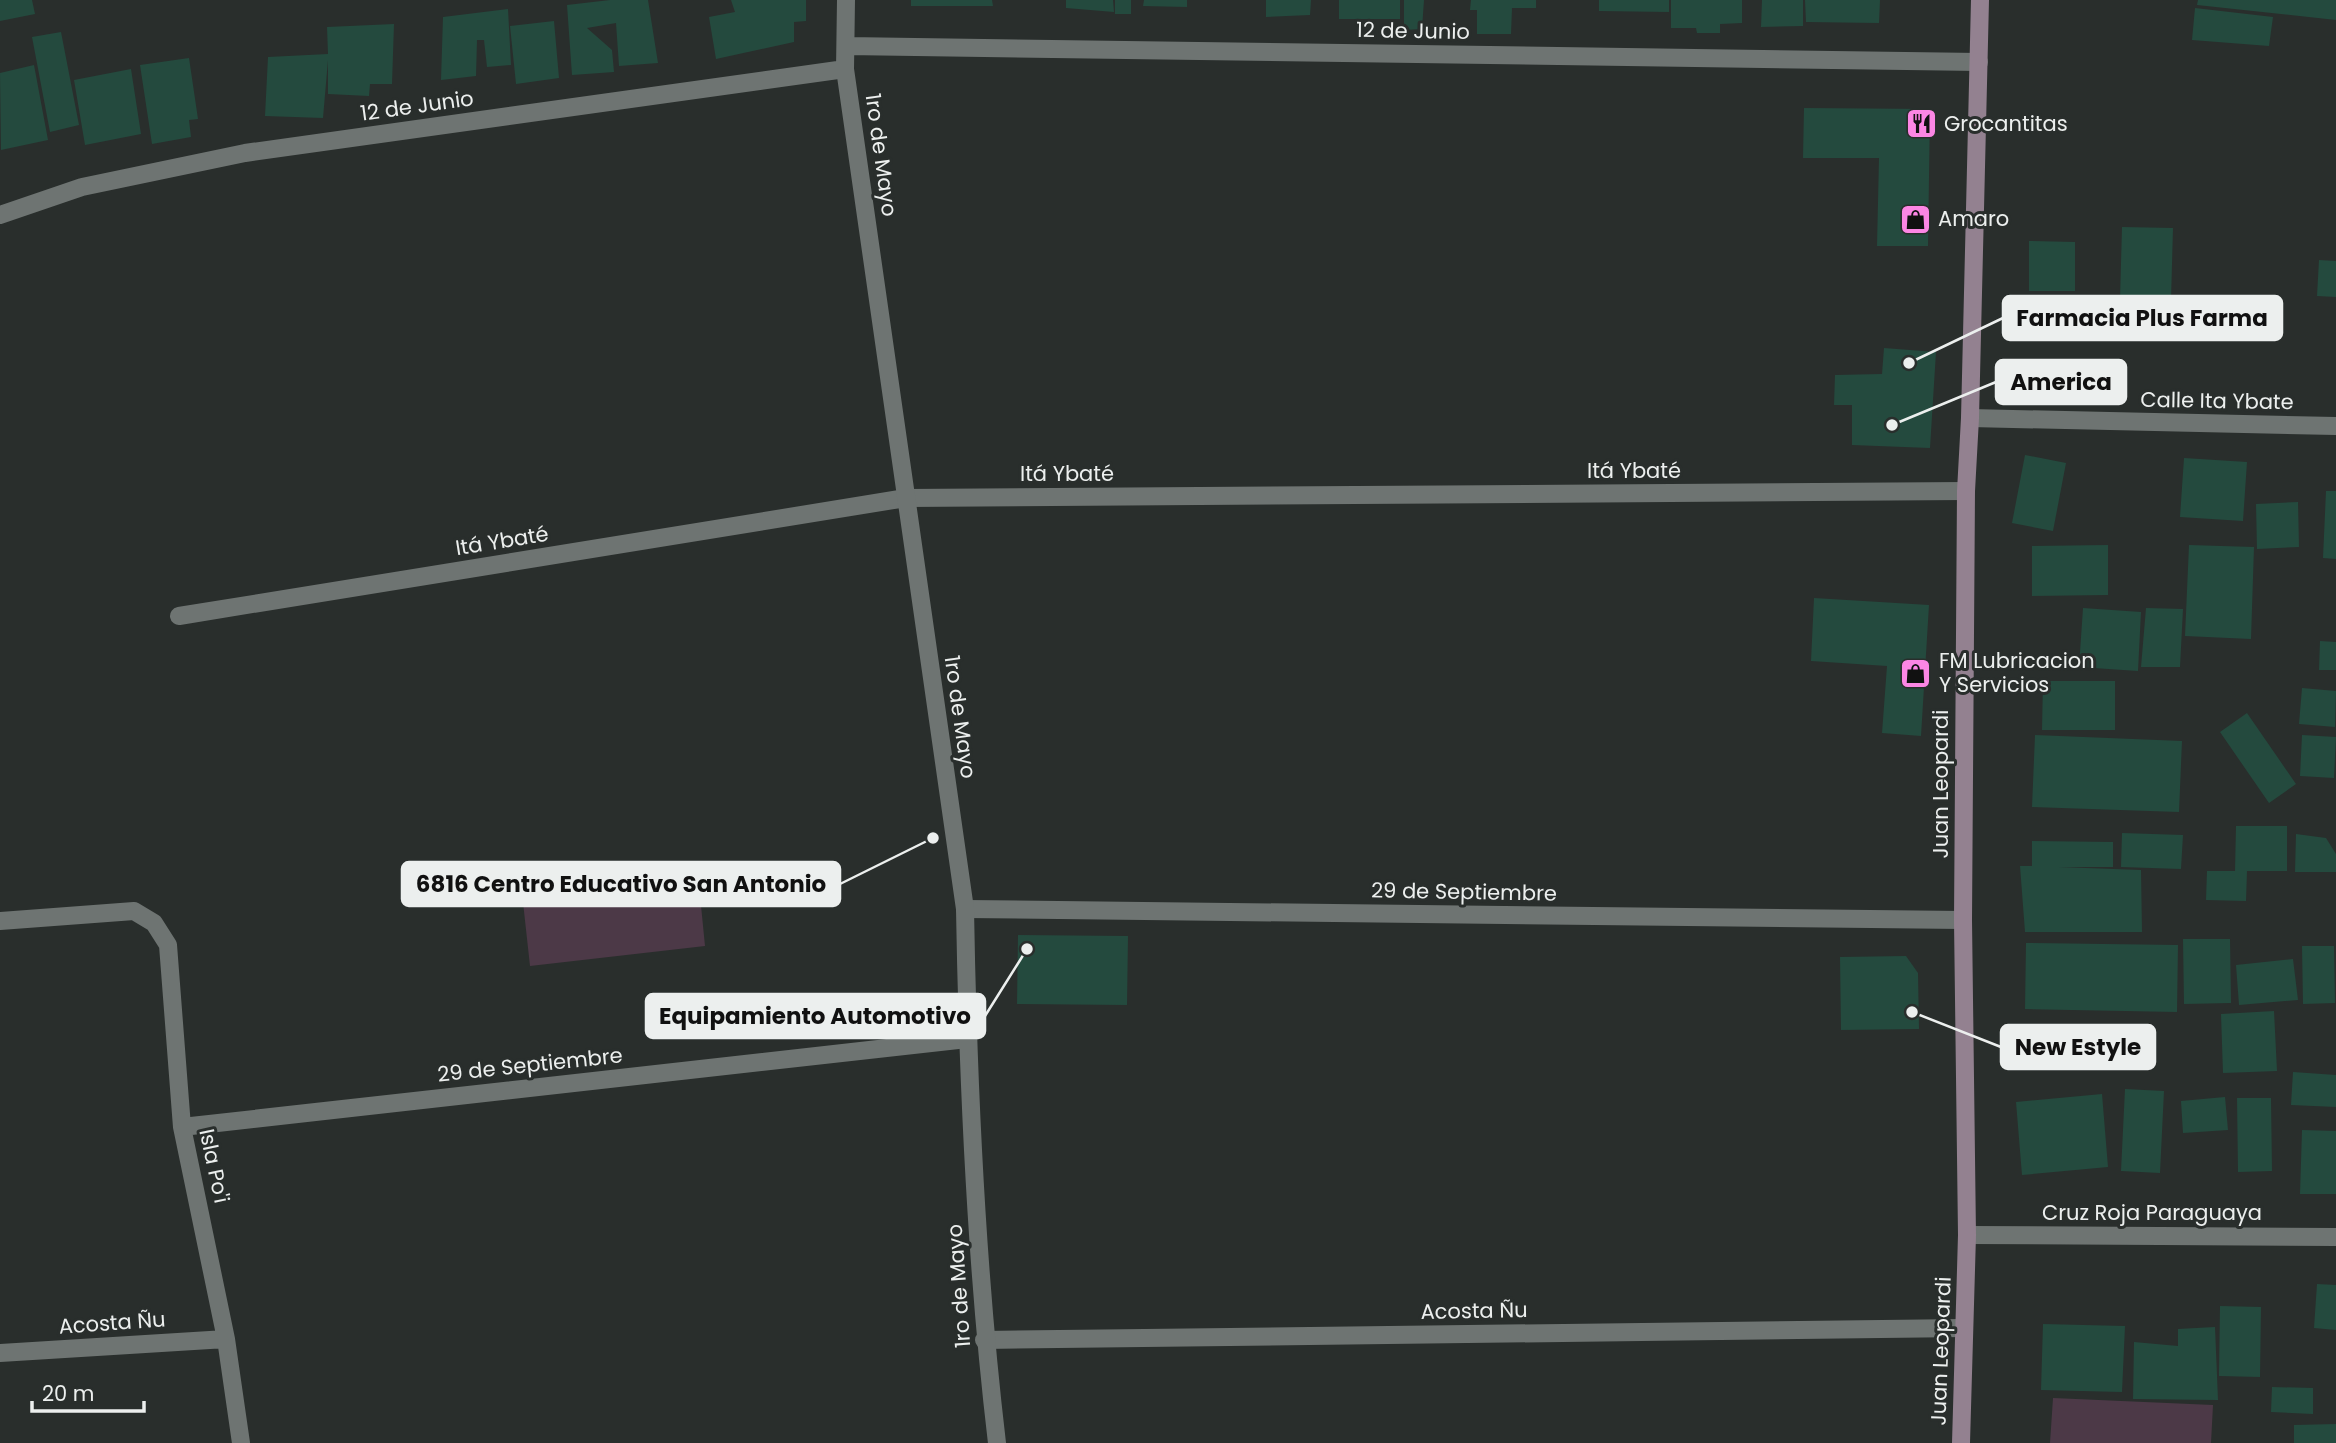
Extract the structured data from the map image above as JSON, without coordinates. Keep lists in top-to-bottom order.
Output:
{
  "streets": {
    "main road": ["Juan Leopardi"],
    "street": [
      "12 de Junio",
      "1ro de Mayo",
      "Calle Ita Ybate",
      "Itá Ybaté",
      "29 de Septiembre",
      "Isla Po'i",
      "Cruz Roja Paraguaya",
      "Acosta Ñu"
    ]
  },
  "crossings": [
    ["12 de Junio", "1ro de Mayo"],
    ["12 de Junio", "Juan Leopardi"],
    ["1ro de Mayo", "Itá Ybaté"],
    ["1ro de Mayo", "29 de Septiembre"],
    ["1ro de Mayo", "Acosta Ñu"],
    ["Calle Ita Ybate", "Juan Leopardi"],
    ["Itá Ybaté", "Juan Leopardi"],
    ["Juan Leopardi", "29 de Septiembre"],
    ["Juan Leopardi", "Cruz Roja Paraguaya"],
    ["Juan Leopardi", "Acosta Ñu"],
    ["29 de Septiembre", "Isla Po'i"],
    ["Isla Po'i", "Acosta Ñu"]
  ],
  "places": {
    "restaurant": ["Grocantitas"],
    "shop": ["Amaro", "FM Lubricacion Y Servicios"],
    "other": [
      "Farmacia Plus Farma",
      "America",
      "6816 Centro Educativo San Antonio",
      "Equipamiento Automotivo",
      "New Estyle"
    ]
  },
  "scale_bar": "20 m"
}
